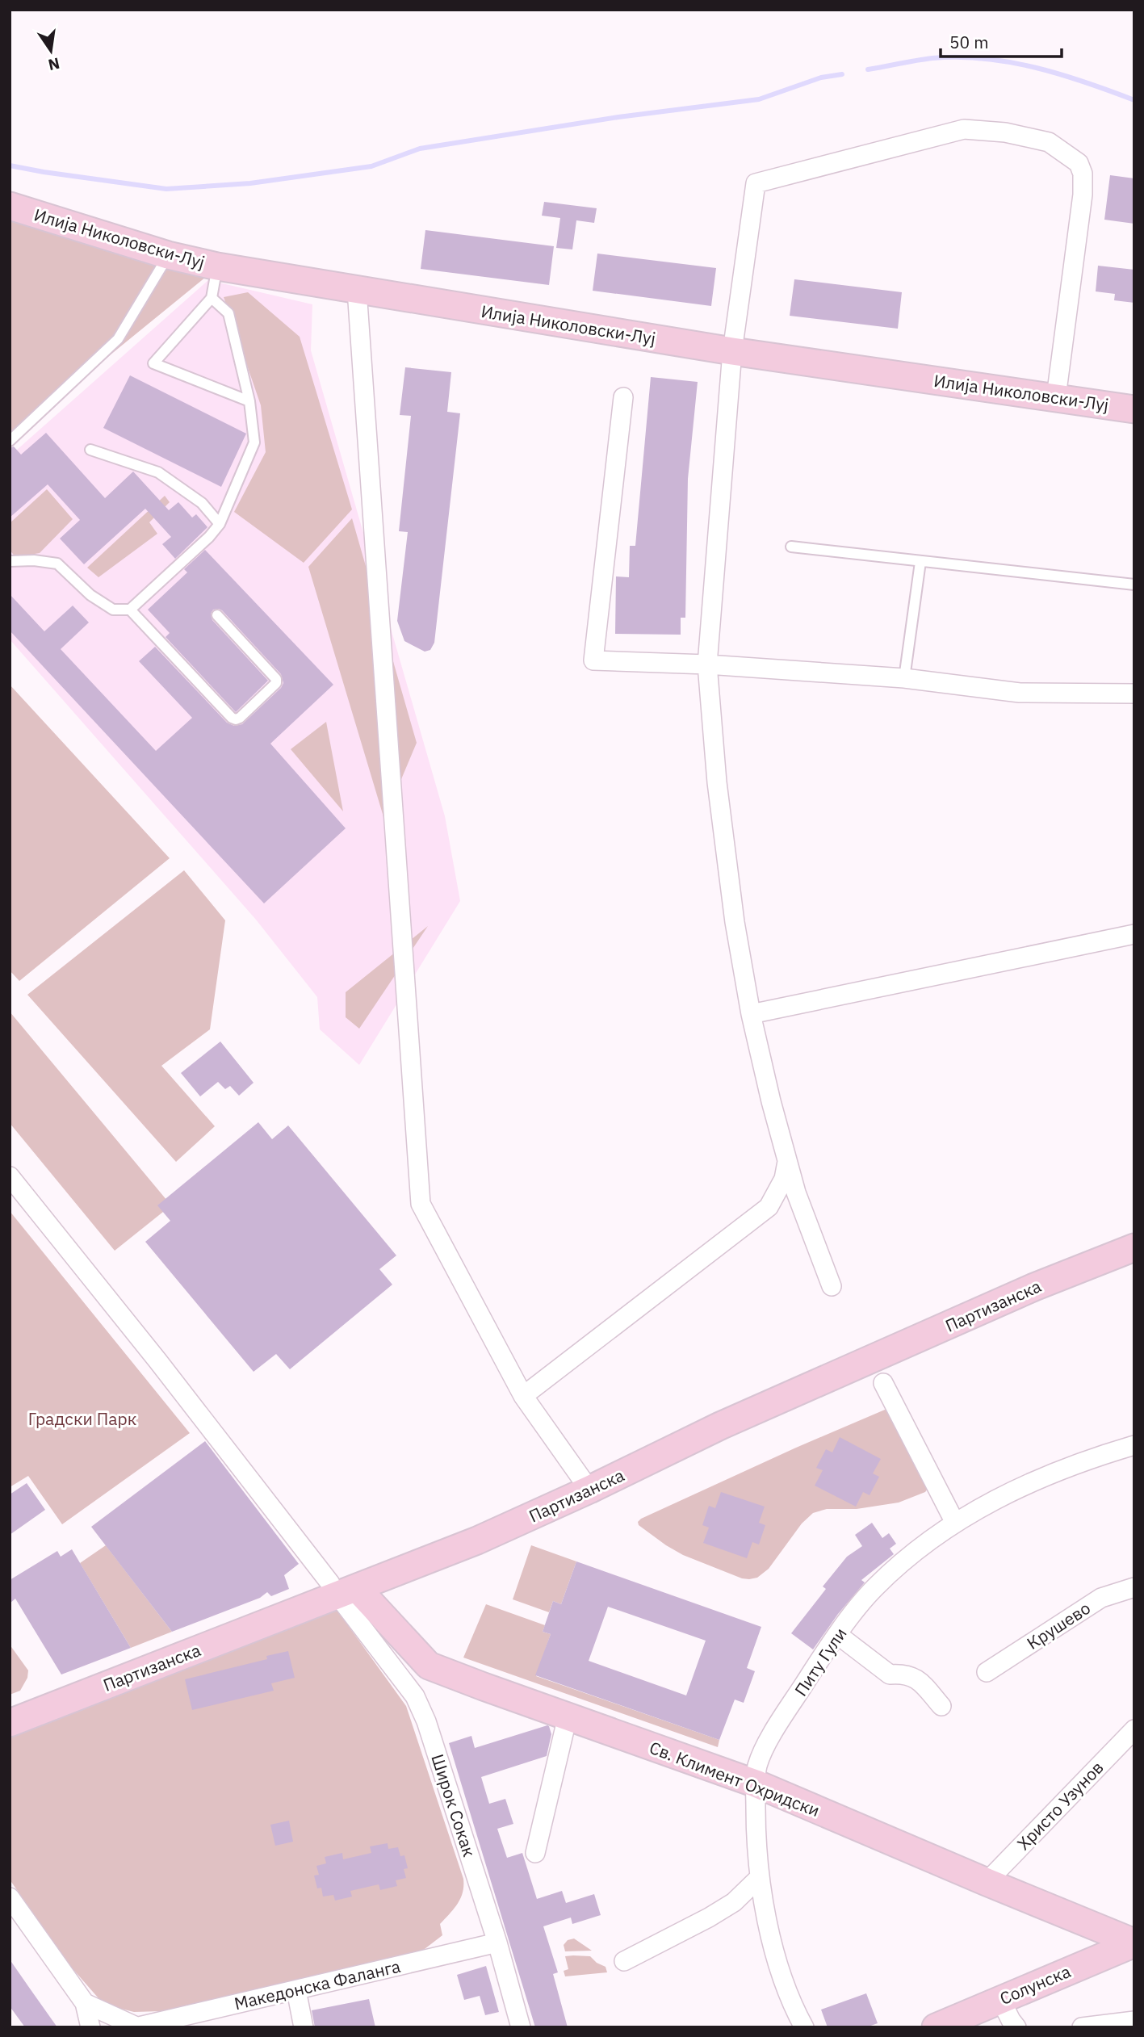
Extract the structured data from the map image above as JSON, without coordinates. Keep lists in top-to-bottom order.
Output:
{
  "streets": {
    "street": [
      "Илија Николовски-Луј",
      "Партизанска",
      "Крушево",
      "Питу Гули",
      "Св. Климент Охридски",
      "Широк Сокак",
      "Христо Узунов",
      "Македонска Фаланга",
      "Солунска"
    ]
  },
  "crossings": [
    ["Партизанска", "Св. Климент Охридски"],
    ["Партизанска", "Широк Сокак"],
    ["Питу Гули", "Св. Климент Охридски"],
    ["Св. Климент Охридски", "Широк Сокак"],
    ["Св. Климент Охридски", "Христо Узунов"],
    ["Св. Климент Охридски", "Солунска"],
    ["Широк Сокак", "Македонска Фаланга"]
  ],
  "parks": ["Градски Парк"],
  "scale_bar": "50 m",
  "north": "bottom"
}
